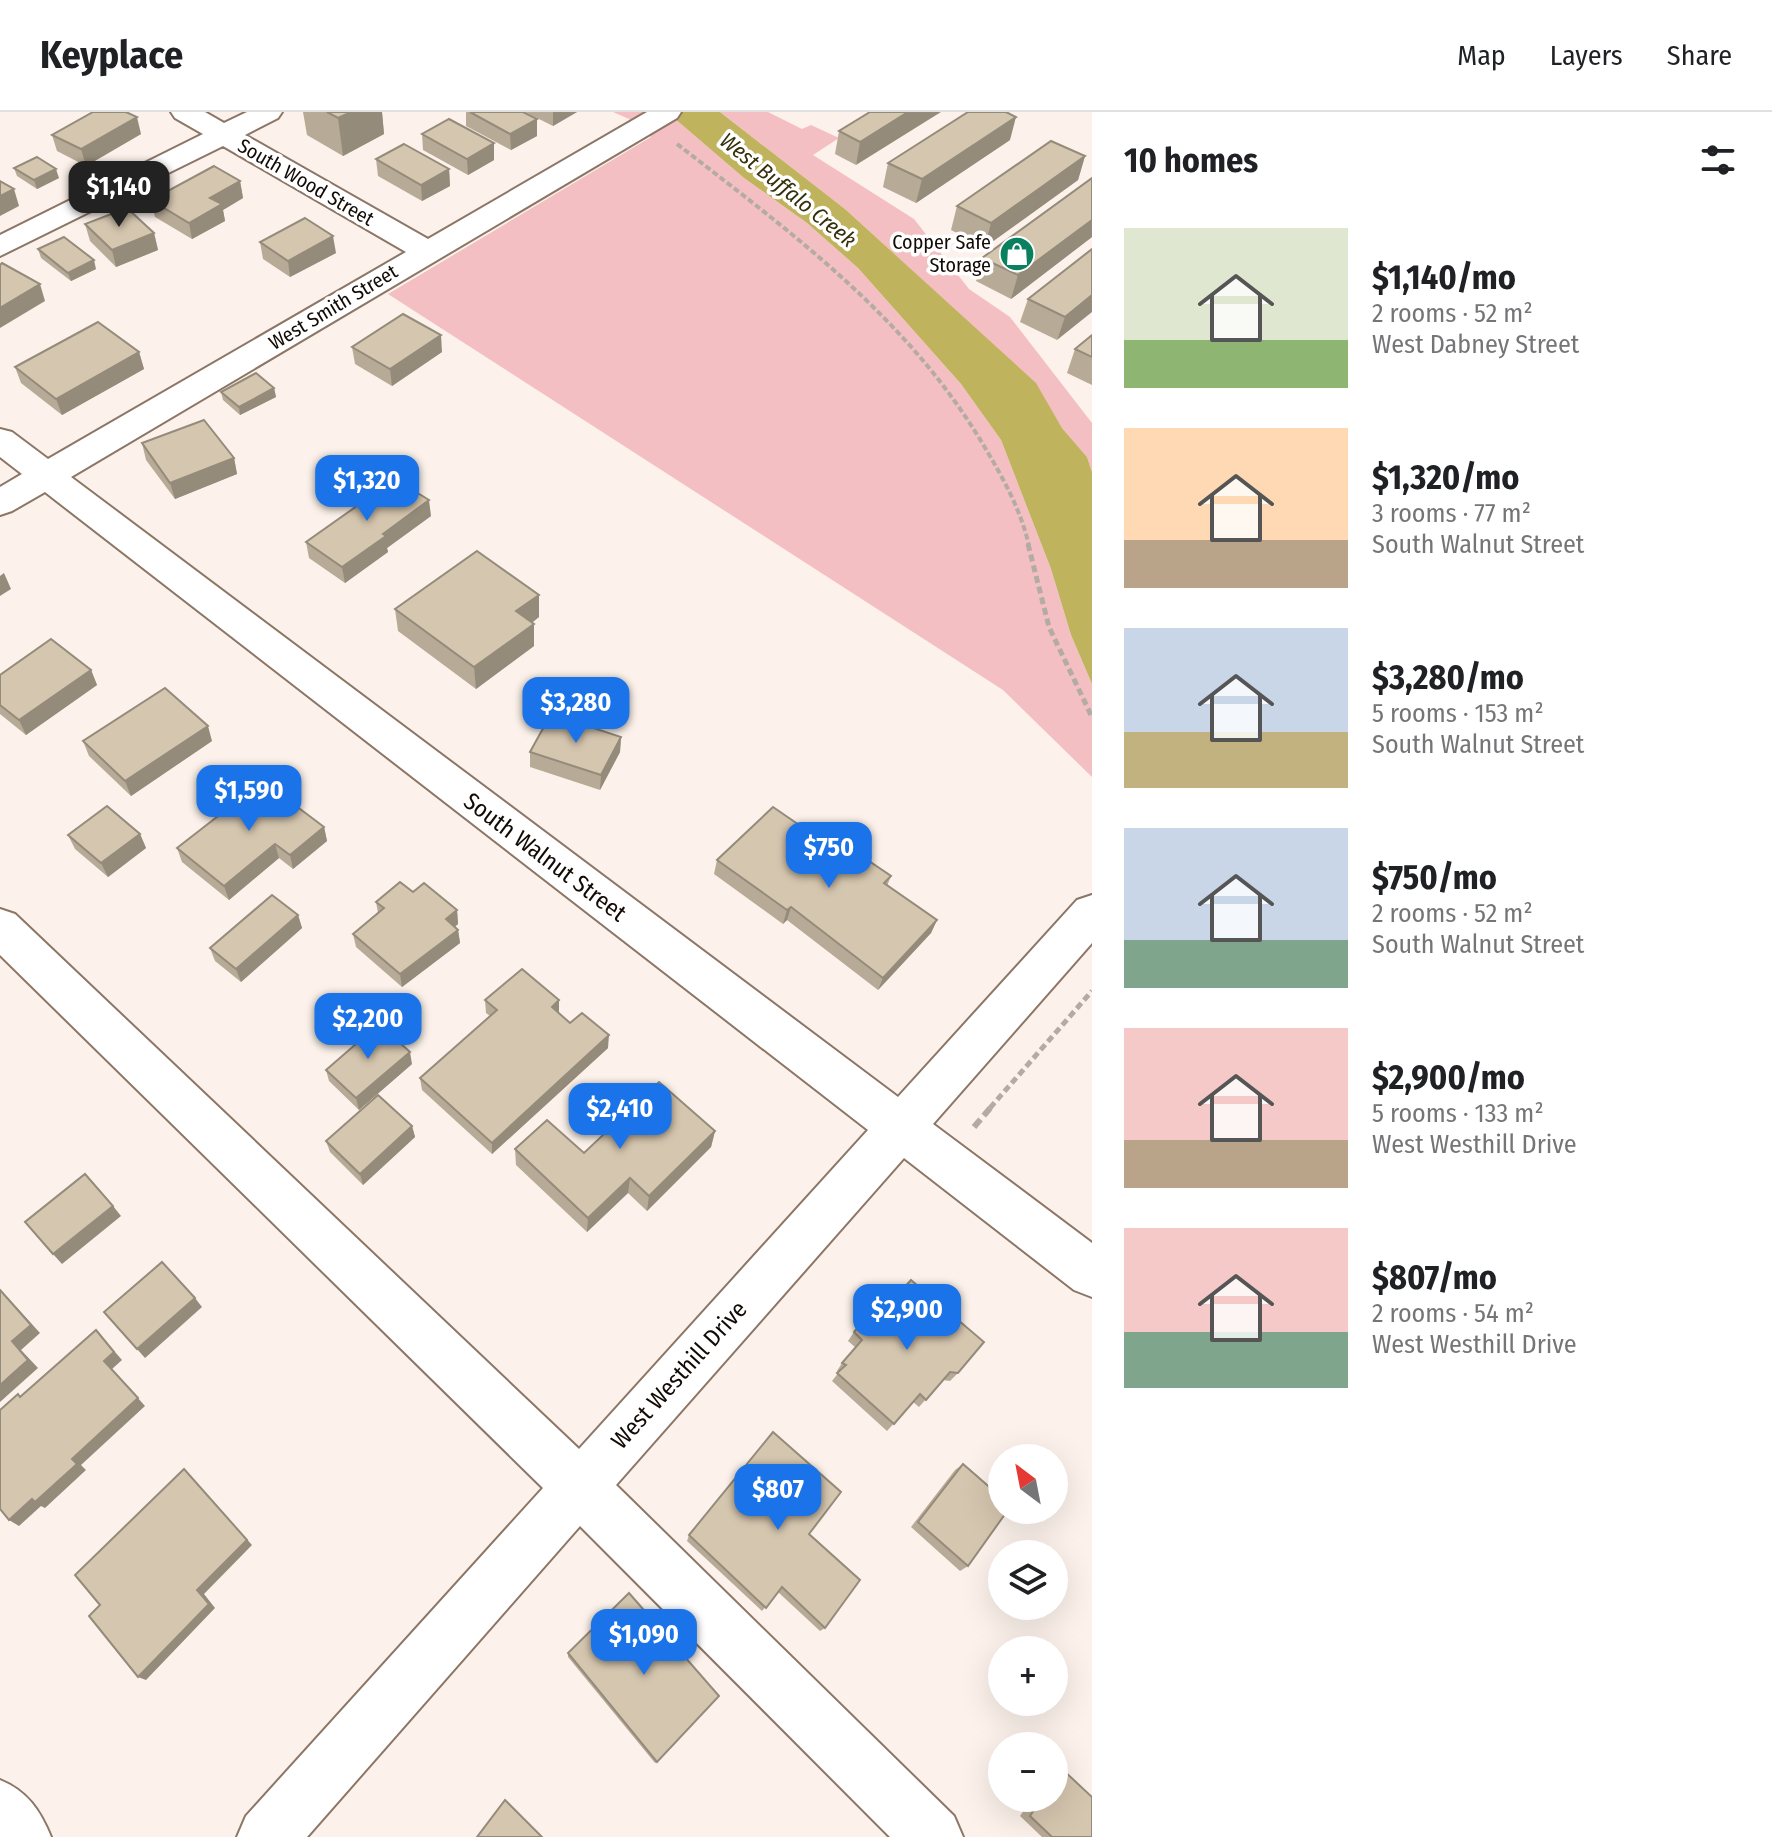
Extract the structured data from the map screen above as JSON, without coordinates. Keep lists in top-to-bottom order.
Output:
{
  "streets": {
    "street": [
      "South Wood Street",
      "West Smith Street",
      "South Walnut Street",
      "West Westhill Drive"
    ]
  },
  "crossings": [
    ["South Wood Street", "West Smith Street"],
    ["West Smith Street", "South Walnut Street"],
    ["South Walnut Street", "West Westhill Drive"]
  ],
  "water": ["West Buffalo Creek"],
  "places": {
    "shop": ["Copper Safe Storage"]
  },
  "north": "top left",
  "page": {
    "header": "Keyplace",
    "nav": ["Map", "Layers", "Share"],
    "heading": "10 homes",
    "price": [
      "$1,140",
      "$1,320",
      "$3,280",
      "$1,590",
      "$750",
      "$2,200",
      "$2,410",
      "$2,900",
      "$807",
      "$1,090"
    ],
    "list": [
      {
        "name": "$1,140/mo",
        "note": "2 rooms · 52 m² · West Dabney Street"
      },
      {
        "name": "$1,320/mo",
        "note": "3 rooms · 77 m² · South Walnut Street"
      },
      {
        "name": "$3,280/mo",
        "note": "5 rooms · 153 m² · South Walnut Street"
      },
      {
        "name": "$750/mo",
        "note": "2 rooms · 52 m² · South Walnut Street"
      },
      {
        "name": "$2,900/mo",
        "note": "5 rooms · 133 m² · West Westhill Drive"
      },
      {
        "name": "$807/mo",
        "note": "2 rooms · 54 m² · West Westhill Drive"
      }
    ],
    "map_buttons": ["+", "−"]
  }
}
